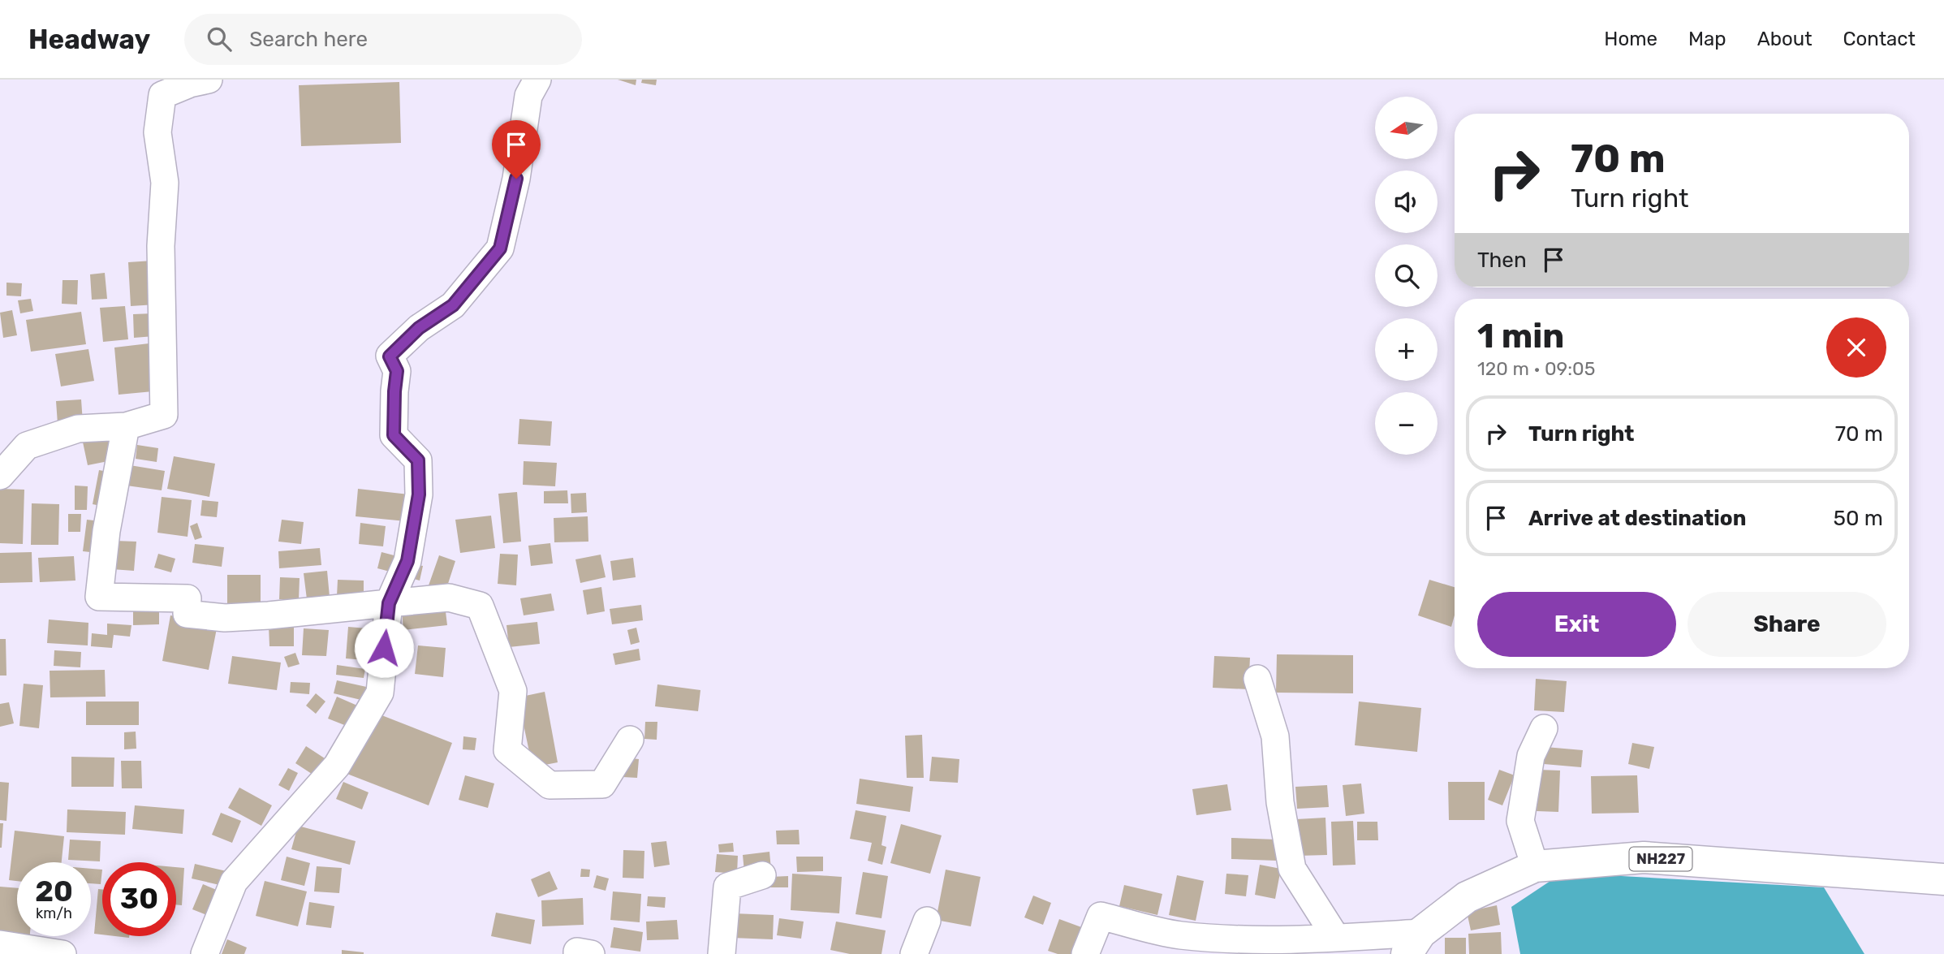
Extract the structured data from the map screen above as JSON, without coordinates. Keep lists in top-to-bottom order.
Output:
{
  "streets": {
    "highway": ["NH227"]
  },
  "north": "left",
  "page": {
    "header": "Headway",
    "search": "Search here",
    "nav": [
      "Home",
      "Map",
      "About",
      "Contact"
    ],
    "map_buttons": ["+", "−"],
    "turn": ["70 m", "Turn right"],
    "then": "Then",
    "heading": ["1 min", "120 m · 09:05"],
    "list": [
      {
        "name": "Turn right",
        "value": "70 m"
      },
      {
        "name": "Arrive at destination",
        "value": "50 m"
      }
    ],
    "buttons": ["Exit", "Share"],
    "speed": "20 km/h",
    "limit": "30"
  }
}
